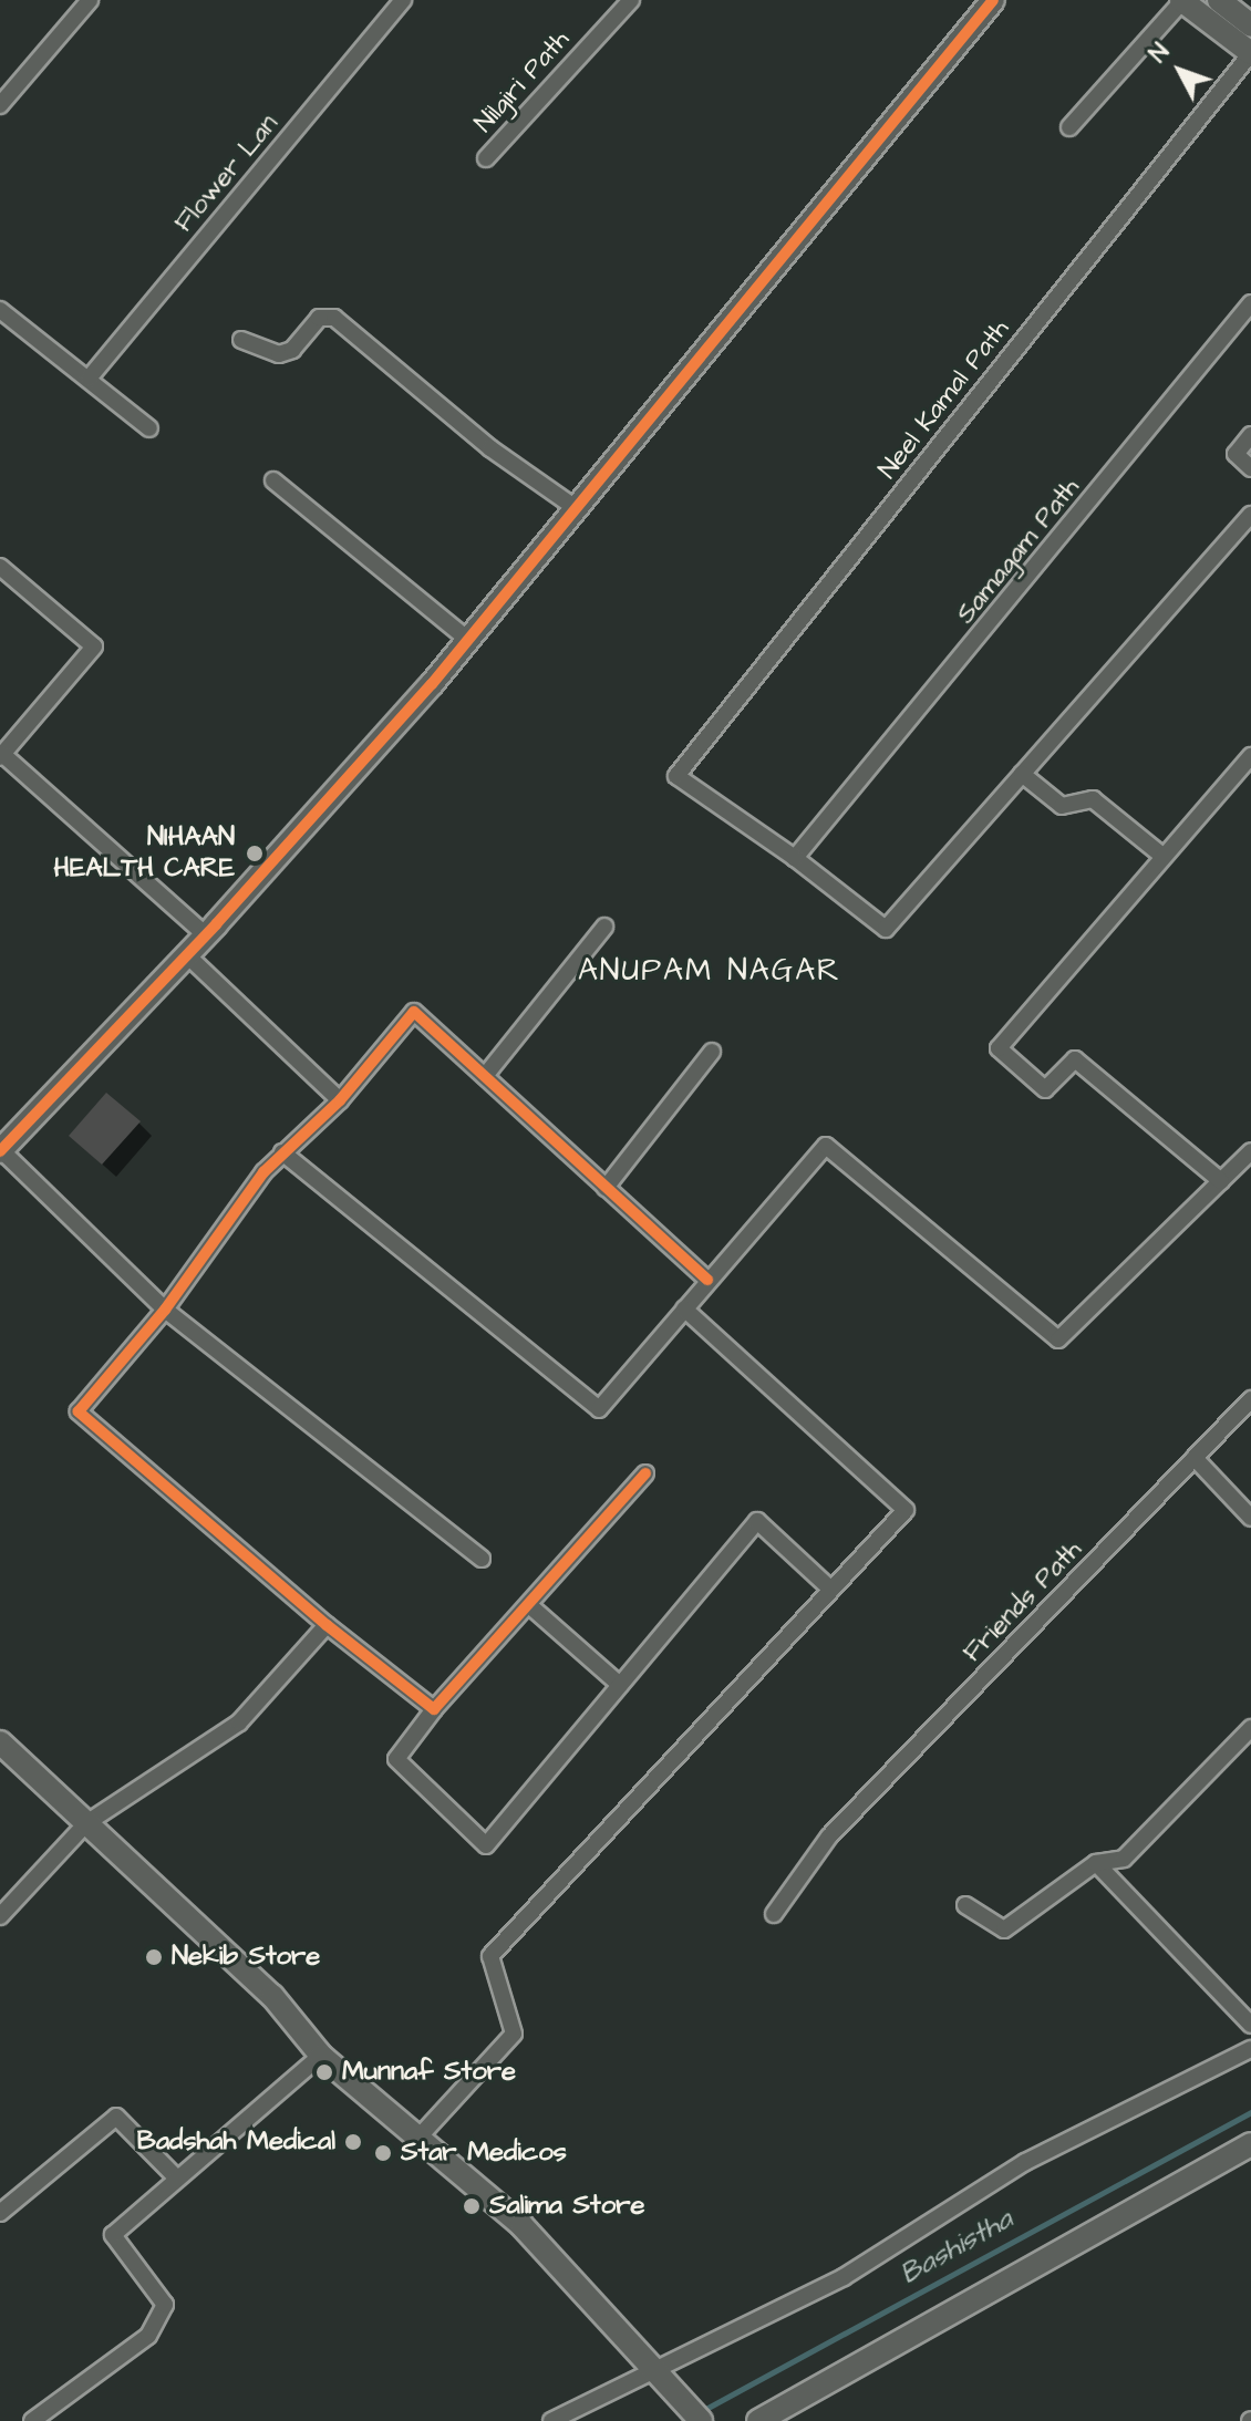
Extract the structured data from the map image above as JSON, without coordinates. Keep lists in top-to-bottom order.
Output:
{
  "streets": {
    "street": [
      "Nilgiri Path",
      "Flower Lan",
      "Neel Kamal Path",
      "Samagam Path",
      "Friends Path"
    ]
  },
  "crossings": [
    ["Neel Kamal Path", "Samagam Path"]
  ],
  "districts": ["ANUPAM NAGAR"],
  "water": ["Bashistha"],
  "places": [
    "NIHAAN HEALTH CARE",
    "Nekib Store",
    "Munnaf Store",
    "Badshah Medical",
    "Star Medicos",
    "Salima Store"
  ],
  "north": "top left"
}
